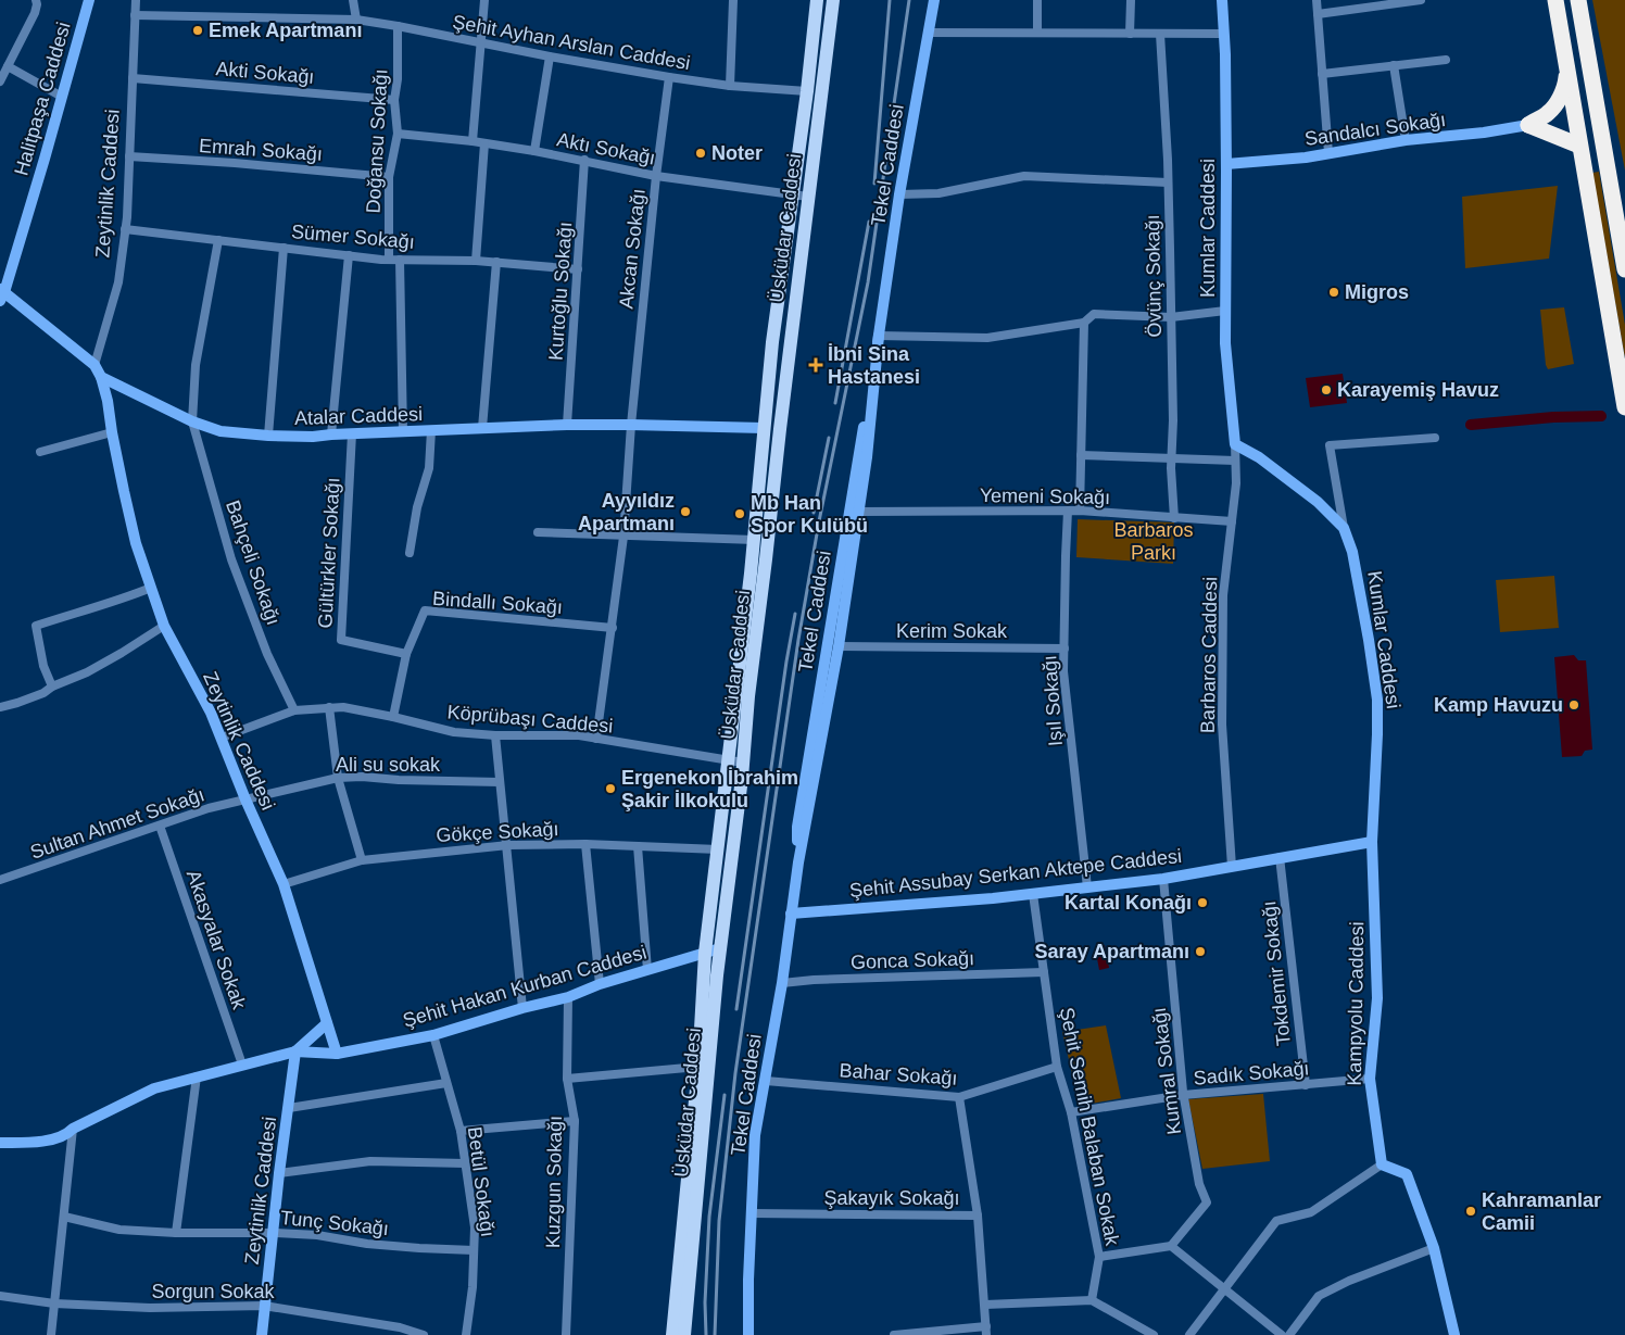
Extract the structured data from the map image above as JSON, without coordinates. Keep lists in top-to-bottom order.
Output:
{
  "streets": {
    "main road": ["Üsküdar Caddesi"],
    "street": [
      "Şehit Ayhan Arslan Caddesi",
      "Akti Sokağı",
      "Halitpaşa Caddesi",
      "Sandalcı Sokağı",
      "Doğansu Sokağı",
      "Aktı Sokağı",
      "Emrah Sokağı",
      "Tekel Caddesi",
      "Zeytinlik Caddesi",
      "Kumlar Caddesi",
      "Sümer Sokağı",
      "Akcan Sokağı",
      "Övünç Sokağı",
      "Kurtoğlu Sokağı",
      "Atalar Caddesi",
      "Yemeni Sokağı",
      "Gültürkler Sokağı",
      "Bahçeli Sokağı",
      "Bindallı Sokağı",
      "Kerim Sokak",
      "Barbaros Caddesi",
      "Işıl Sokağı",
      "Köprübaşı Caddesi",
      "Ali su sokak",
      "Sultan Ahmet Sokağı",
      "Gökçe Sokağı",
      "Şehit Assubay Serkan Aktepe Caddesi",
      "Akasyalar Sokak",
      "Gonca Sokağı",
      "Tokdemir Sokağı",
      "Şehit Hakan Kurban Caddesi",
      "Kampyolu Caddesi",
      "Kumral Sokağı",
      "Sadık Sokağı",
      "Bahar Sokağı",
      "Şehit Semih Balaban Sokak",
      "Betül Sokağı",
      "Kuzgun Sokağı",
      "Şakayık Sokağı",
      "Tunç Sokağı",
      "Sorgun Sokak"
    ]
  },
  "crossings": [
    ["Şehit Ayhan Arslan Caddesi", "Doğansu Sokağı"],
    ["Şehit Ayhan Arslan Caddesi", "Zeytinlik Caddesi"],
    ["Şehit Ayhan Arslan Caddesi", "Üsküdar Caddesi"],
    ["Şehit Ayhan Arslan Caddesi", "Akcan Sokağı"],
    ["Akti Sokağı", "Doğansu Sokağı"],
    ["Akti Sokağı", "Zeytinlik Caddesi"],
    ["Sandalcı Sokağı", "Kumlar Caddesi"],
    ["Doğansu Sokağı", "Aktı Sokağı"],
    ["Doğansu Sokağı", "Emrah Sokağı"],
    ["Doğansu Sokağı", "Sümer Sokağı"],
    ["Aktı Sokağı", "Üsküdar Caddesi"],
    ["Aktı Sokağı", "Akcan Sokağı"],
    ["Aktı Sokağı", "Kurtoğlu Sokağı"],
    ["Emrah Sokağı", "Zeytinlik Caddesi"],
    ["Tekel Caddesi", "Yemeni Sokağı"],
    ["Tekel Caddesi", "Kerim Sokak"],
    ["Tekel Caddesi", "Şehit Assubay Serkan Aktepe Caddesi"],
    ["Tekel Caddesi", "Gonca Sokağı"],
    ["Tekel Caddesi", "Bahar Sokağı"],
    ["Tekel Caddesi", "Şakayık Sokağı"],
    ["Zeytinlik Caddesi", "Sümer Sokağı"],
    ["Zeytinlik Caddesi", "Atalar Caddesi"],
    ["Zeytinlik Caddesi", "Köprübaşı Caddesi"],
    ["Zeytinlik Caddesi", "Ali su sokak"],
    ["Zeytinlik Caddesi", "Sultan Ahmet Sokağı"],
    ["Zeytinlik Caddesi", "Gökçe Sokağı"],
    ["Zeytinlik Caddesi", "Şehit Hakan Kurban Caddesi"],
    ["Zeytinlik Caddesi", "Tunç Sokağı"],
    ["Zeytinlik Caddesi", "Sorgun Sokak"],
    ["Üsküdar Caddesi", "Atalar Caddesi"],
    ["Üsküdar Caddesi", "Köprübaşı Caddesi"],
    ["Üsküdar Caddesi", "Gökçe Sokağı"],
    ["Üsküdar Caddesi", "Şehit Hakan Kurban Caddesi"],
    ["Kumlar Caddesi", "Barbaros Caddesi"],
    ["Kumlar Caddesi", "Şehit Assubay Serkan Aktepe Caddesi"],
    ["Kumlar Caddesi", "Kampyolu Caddesi"],
    ["Sümer Sokağı", "Kurtoğlu Sokağı"],
    ["Sümer Sokağı", "Bahçeli Sokağı"],
    ["Akcan Sokağı", "Atalar Caddesi"],
    ["Akcan Sokağı", "Bindallı Sokağı"],
    ["Akcan Sokağı", "Köprübaşı Caddesi"],
    ["Övünç Sokağı", "Yemeni Sokağı"],
    ["Kurtoğlu Sokağı", "Atalar Caddesi"],
    ["Atalar Caddesi", "Gültürkler Sokağı"],
    ["Atalar Caddesi", "Bahçeli Sokağı"],
    ["Yemeni Sokağı", "Barbaros Caddesi"],
    ["Yemeni Sokağı", "Işıl Sokağı"],
    ["Gültürkler Sokağı", "Bindallı Sokağı"],
    ["Bahçeli Sokağı", "Köprübaşı Caddesi"],
    ["Bindallı Sokağı", "Köprübaşı Caddesi"],
    ["Kerim Sokak", "Işıl Sokağı"],
    ["Barbaros Caddesi", "Şehit Assubay Serkan Aktepe Caddesi"],
    ["Işıl Sokağı", "Şehit Assubay Serkan Aktepe Caddesi"],
    ["Ali su sokak", "Sultan Ahmet Sokağı"],
    ["Sultan Ahmet Sokağı", "Akasyalar Sokak"],
    ["Şehit Assubay Serkan Aktepe Caddesi", "Tokdemir Sokağı"],
    ["Şehit Assubay Serkan Aktepe Caddesi", "Kampyolu Caddesi"],
    ["Şehit Assubay Serkan Aktepe Caddesi", "Kumral Sokağı"],
    ["Şehit Assubay Serkan Aktepe Caddesi", "Şehit Semih Balaban Sokak"],
    ["Gonca Sokağı", "Şehit Semih Balaban Sokak"],
    ["Tokdemir Sokağı", "Sadık Sokağı"],
    ["Şehit Hakan Kurban Caddesi", "Betül Sokağı"],
    ["Şehit Hakan Kurban Caddesi", "Kuzgun Sokağı"],
    ["Kampyolu Caddesi", "Sadık Sokağı"],
    ["Kumral Sokağı", "Sadık Sokağı"],
    ["Sadık Sokağı", "Şehit Semih Balaban Sokak"],
    ["Bahar Sokağı", "Şehit Semih Balaban Sokak"],
    ["Bahar Sokağı", "Şakayık Sokağı"],
    ["Betül Sokağı", "Tunç Sokağı"]
  ],
  "parks": ["Barbaros Parkı"],
  "places": {
    "other": [
      "Emek Apartmanı",
      "Noter",
      "Migros",
      "Karayemiş Havuz",
      "Ayyıldız Apartmanı",
      "Mb Han Spor Kulübü",
      "Kamp Havuzu",
      "Ergenekon İbrahim Şakir İlkokulu",
      "Kartal Konağı",
      "Saray Apartmanı",
      "Kahramanlar Camii"
    ],
    "health": ["İbni Sina Hastanesi"]
  }
}
